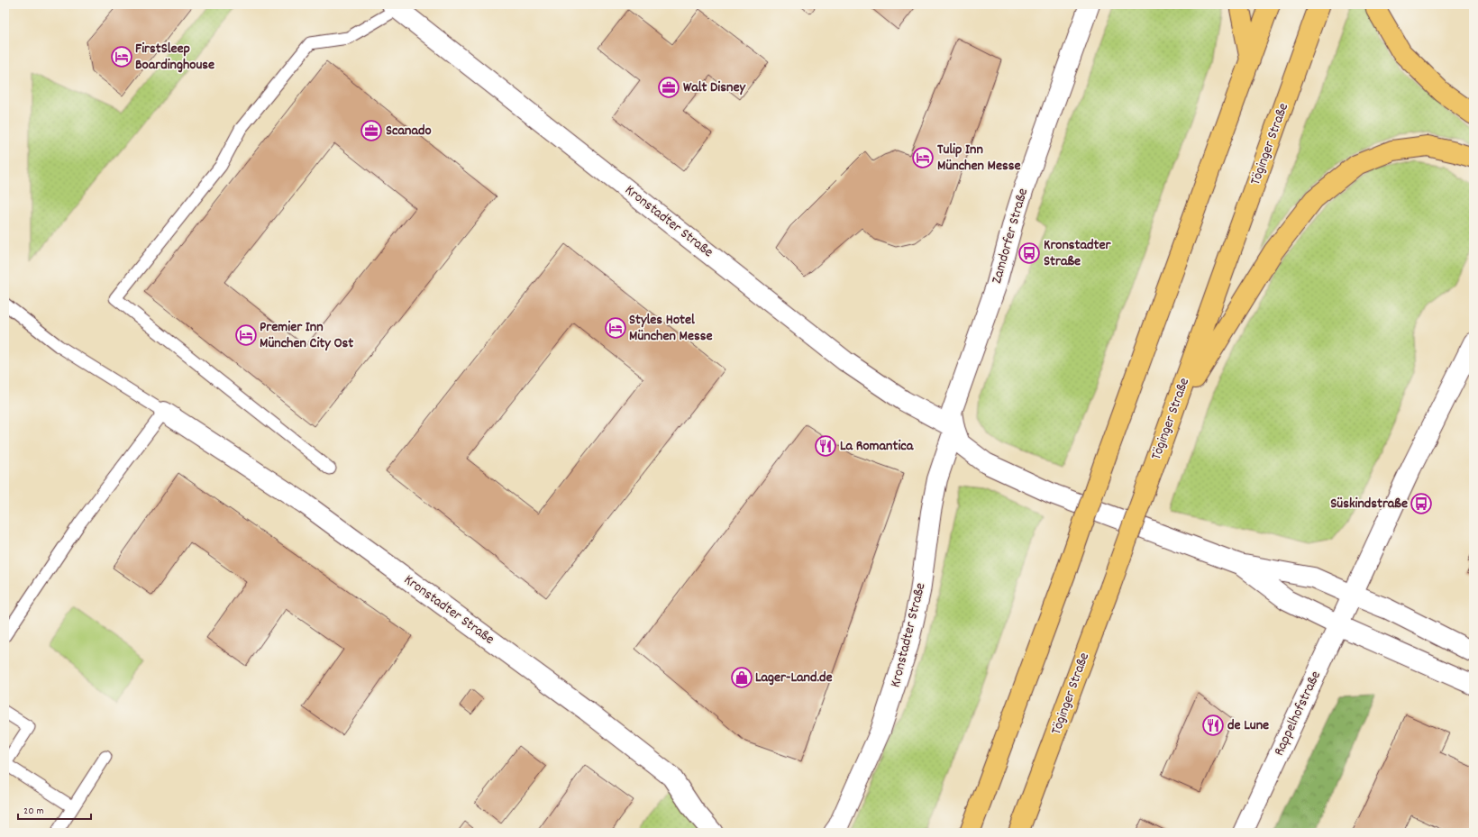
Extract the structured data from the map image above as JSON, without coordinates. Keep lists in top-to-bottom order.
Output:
{
  "streets": {
    "highway": ["Töginger Straße"],
    "street": ["Kronstadter Straße", "Zamdorfer Straße", "Rappelhofstraße"]
  },
  "crossings": [
    ["Kronstadter Straße", "Zamdorfer Straße"]
  ],
  "places": {
    "hotel": [
      "FirstSleep Boardinghouse",
      "Tulip Inn München Messe",
      "Styles Hotel München Messe",
      "Premier Inn München City Ost"
    ],
    "office": ["Walt Disney", "Scanado"],
    "bus stop": ["Kronstadter Straße", "Süskindstraße"],
    "restaurant": ["La Romantica", "de Lune"],
    "shop": ["Lager-Land.de"]
  },
  "scale_bar": "20 m"
}
